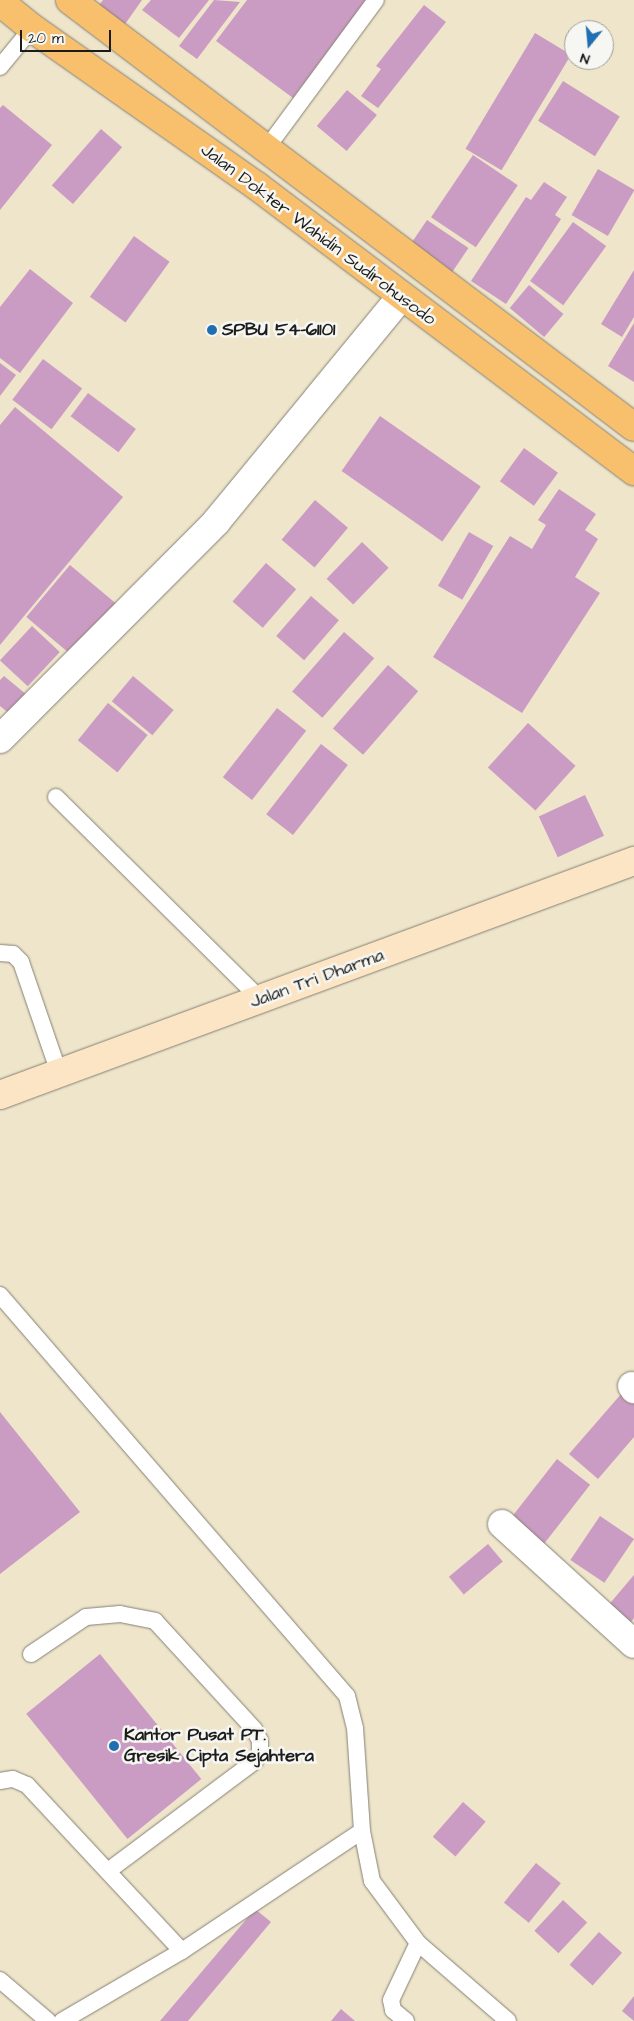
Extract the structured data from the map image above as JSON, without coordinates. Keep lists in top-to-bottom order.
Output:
{
  "streets": {
    "highway": ["Jalan Dokter Wahidin Sudirohusodo"],
    "main road": ["Jalan Tri Dharma"]
  },
  "places": ["SPBU 54-61101", "Kantor Pusat PT. Gresik Cipta Sejahtera"],
  "scale_bar": "20 m",
  "north": "bottom"
}
